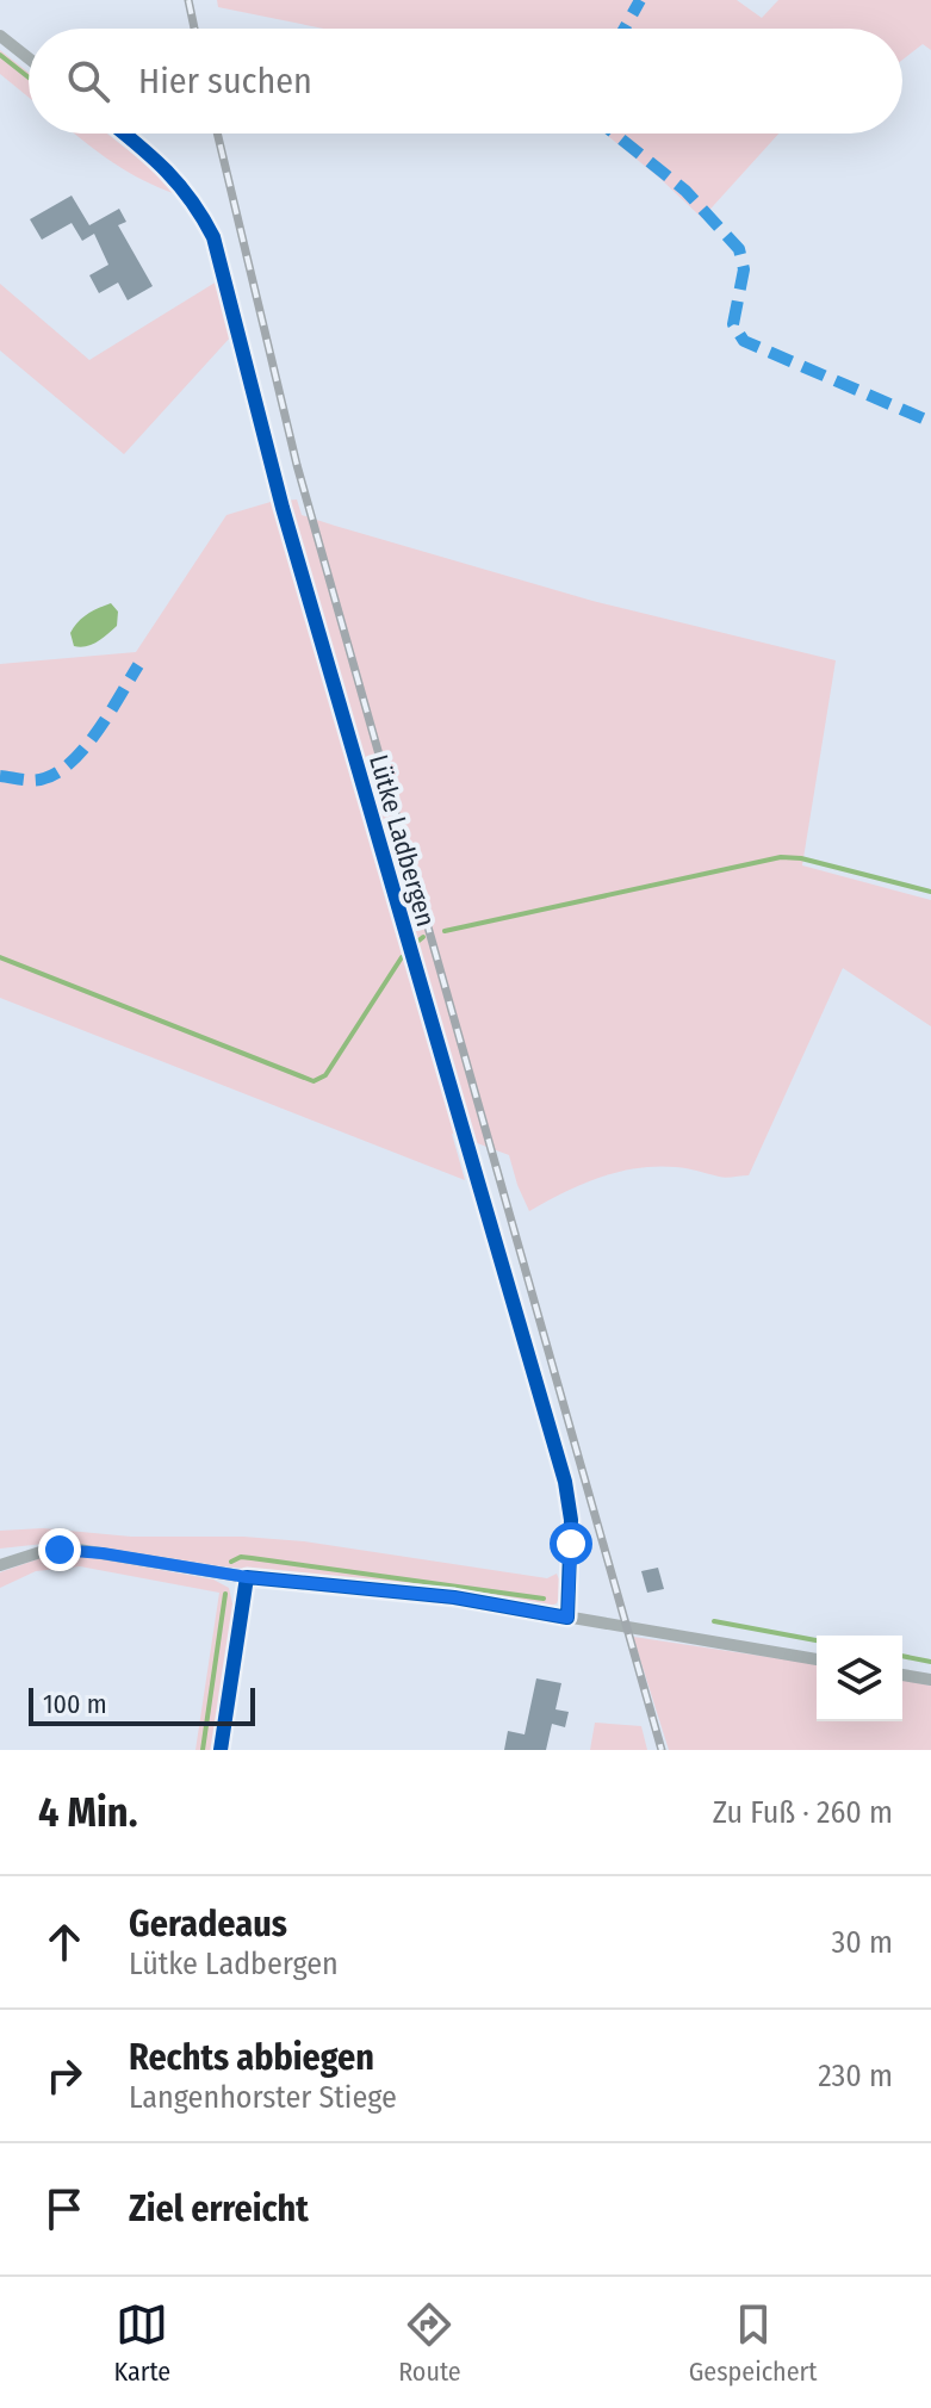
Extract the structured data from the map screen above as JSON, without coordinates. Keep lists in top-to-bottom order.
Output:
{
  "streets": {
    "street": ["Lütke Ladbergen"]
  },
  "scale_bar": "100 m",
  "page": {
    "search": "Hier suchen",
    "scale": "100 m",
    "heading": ["4 Min.", "Zu Fuß · 260 m"],
    "list": [
      ["Geradeaus", "Lütke Ladbergen", "30 m"],
      ["Rechts abbiegen", "Langenhorster Stiege", "230 m"],
      "Ziel erreicht"
    ],
    "nav": ["Karte", "Route", "Gespeichert"]
  }
}
